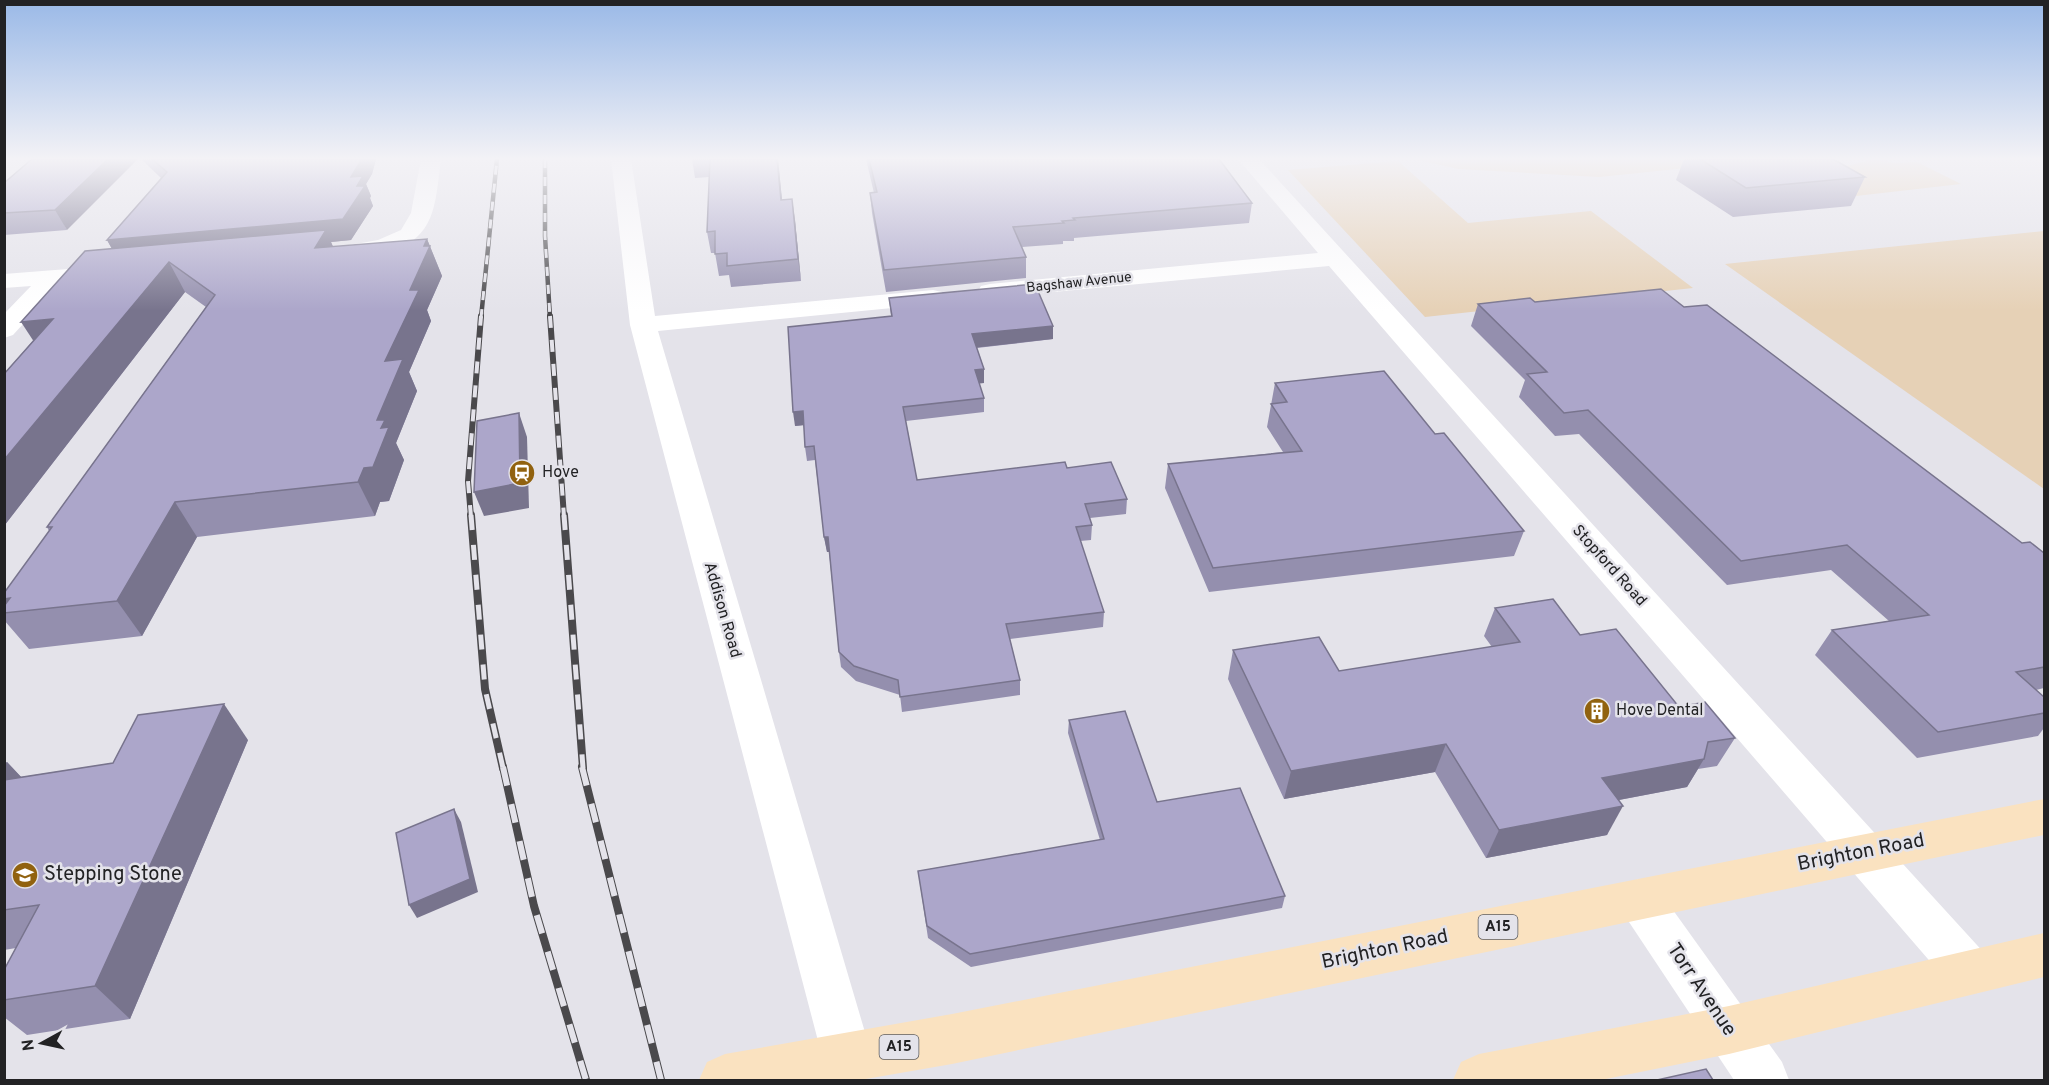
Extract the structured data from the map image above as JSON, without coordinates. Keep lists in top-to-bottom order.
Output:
{
  "streets": {
    "main road": ["Brighton Road", "A15"],
    "street": [
      "Bagshaw Avenue",
      "Stopford Road",
      "Addison Road",
      "Torr Avenue"
    ]
  },
  "crossings": [
    ["Bagshaw Avenue", "Stopford Road"],
    ["Bagshaw Avenue", "Addison Road"],
    ["Stopford Road", "Brighton Road"],
    ["Addison Road", "Brighton Road"],
    ["Brighton Road", "Torr Avenue"]
  ],
  "places": {
    "station": ["Hove"],
    "building": ["Hove Dental"],
    "school or university": ["Stepping Stone"]
  },
  "north": "left"
}
